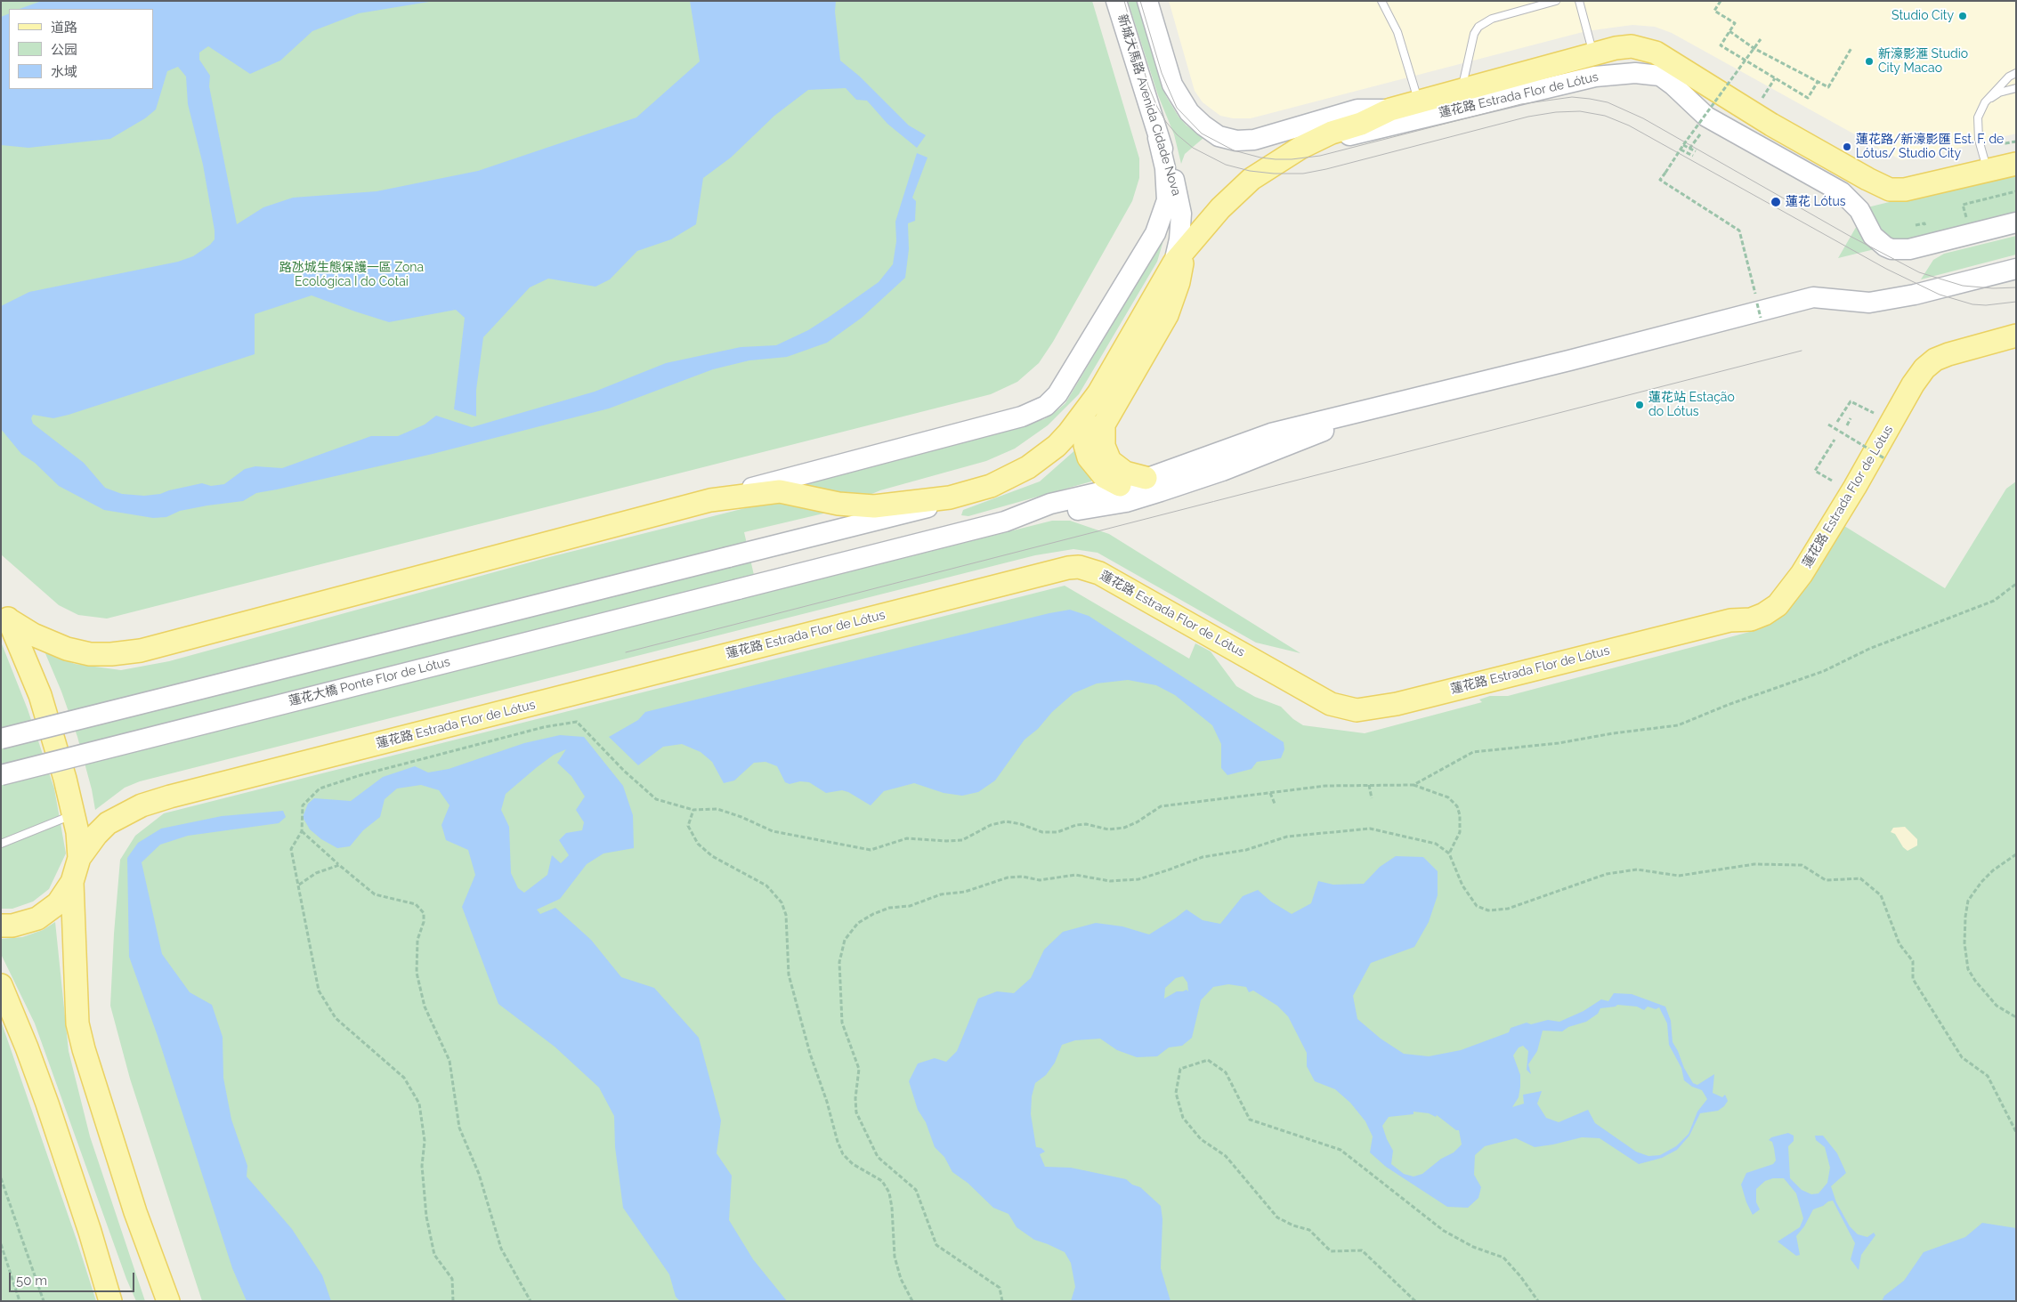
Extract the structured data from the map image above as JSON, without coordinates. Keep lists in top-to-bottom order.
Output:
{
  "streets": {
    "main road": ["蓮花路 Estrada Flor de Lótus", "新城大馬路 Avenida Cidade Nova", "蓮花大橋 Ponte Flor de Lótus"]
  },
  "crossings": [
    ["蓮花路 Estrada Flor de Lótus", "新城大馬路 Avenida Cidade Nova"]
  ],
  "parks": ["路氹城生態保護一區 Zona Ecológica I do Cotai"],
  "places": [
    "Studio City",
    "新濠影滙 Studio City Macao",
    "蓮花路/新濠影匯 Est. F. de Lótus/ Studio City",
    "蓮花 Lótus",
    "蓮花站 Estação do Lótus"
  ],
  "legend": ["道路", "公园", "水域"],
  "scale_bar": "50 m"
}
